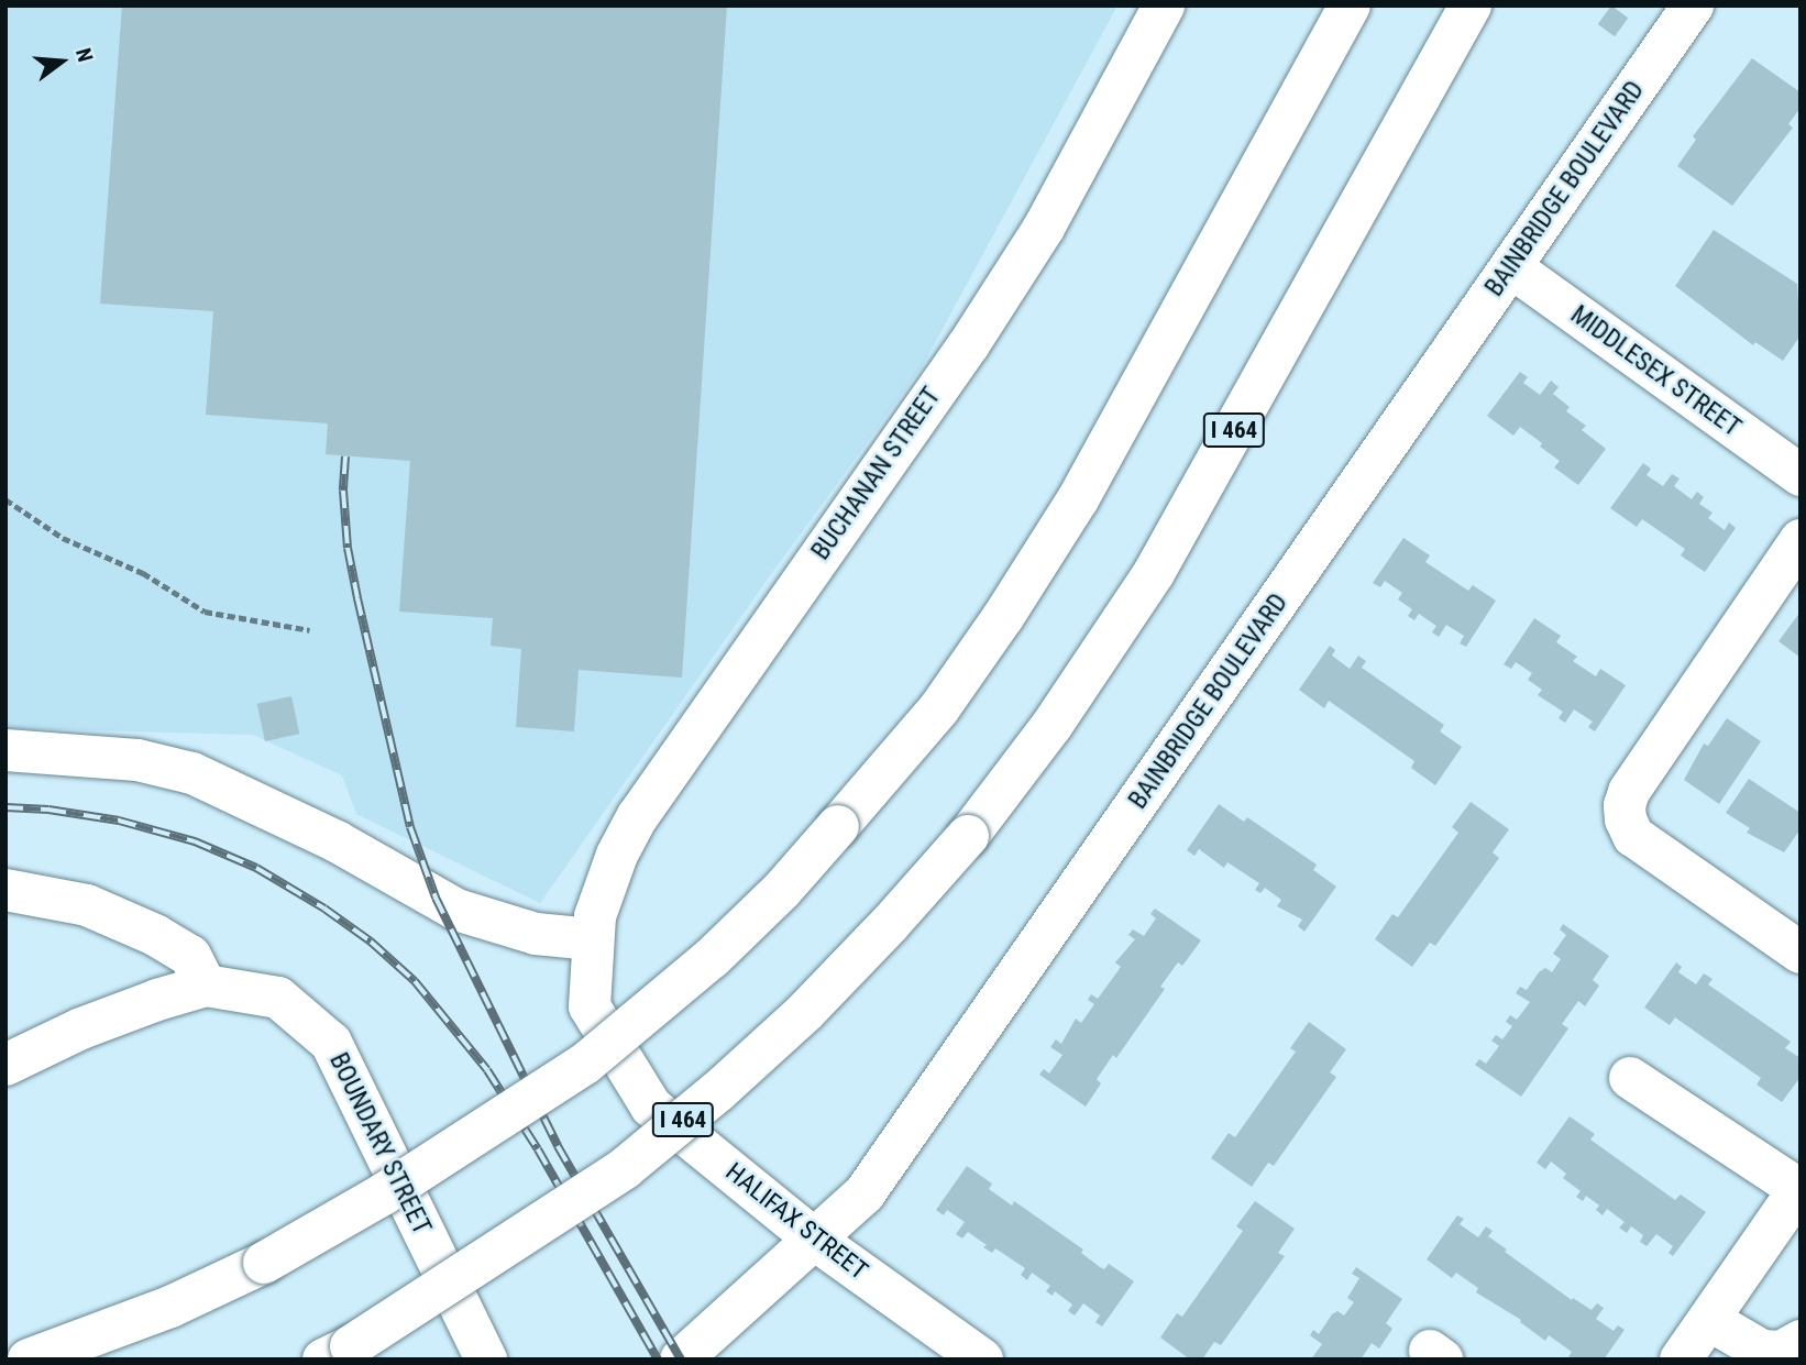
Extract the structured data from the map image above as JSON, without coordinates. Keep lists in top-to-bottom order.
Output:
{
  "streets": {
    "main road": [
      "BAINBRIDGE BOULEVARD",
      "MIDDLESEX STREET",
      "I 464",
      "BUCHANAN STREET",
      "BOUNDARY STREET",
      "HALIFAX STREET"
    ]
  },
  "crossings": [
    ["BAINBRIDGE BOULEVARD", "MIDDLESEX STREET"],
    ["BAINBRIDGE BOULEVARD", "HALIFAX STREET"],
    ["BUCHANAN STREET", "HALIFAX STREET"]
  ],
  "north": "right"
}
